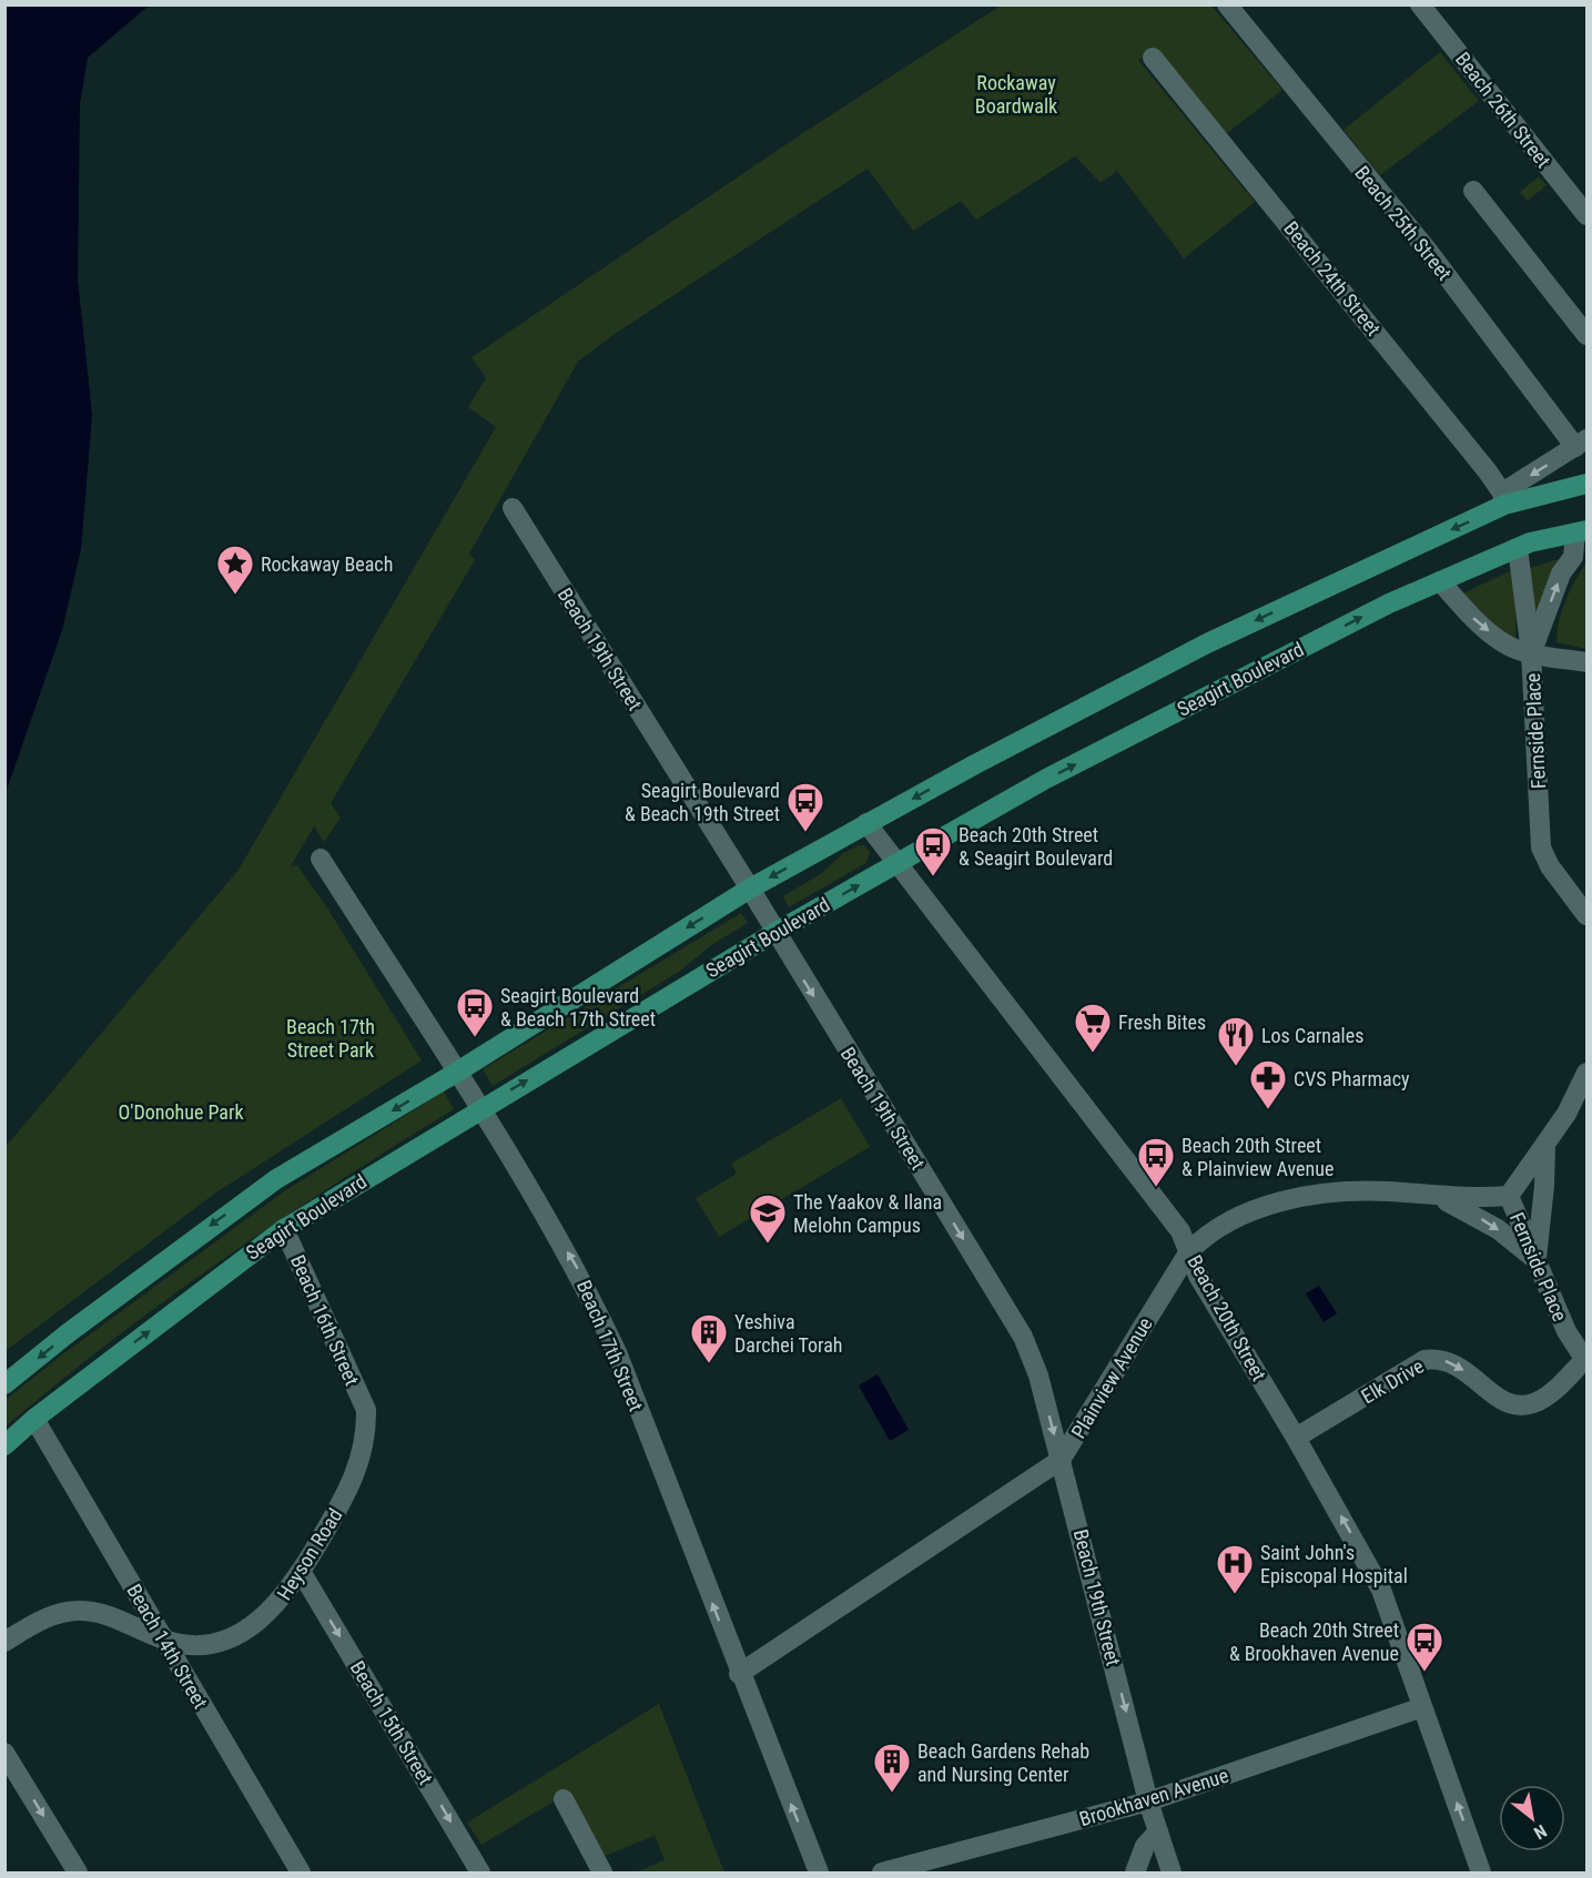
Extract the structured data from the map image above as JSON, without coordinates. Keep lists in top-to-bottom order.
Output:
{
  "streets": {
    "main road": ["Seagirt Boulevard"],
    "street": [
      "Beach 26th Street",
      "Beach 25th Street",
      "Beach 24th Street",
      "Beach 19th Street",
      "Fernside Place",
      "Beach 20th Street",
      "Beach 16th Street",
      "Beach 17th Street",
      "Plainview Avenue",
      "Elk Drive",
      "Heyson Road",
      "Beach 14th Street",
      "Beach 15th Street",
      "Brookhaven Avenue"
    ]
  },
  "crossings": [
    ["Beach 19th Street", "Seagirt Boulevard"],
    ["Beach 19th Street", "Plainview Avenue"],
    ["Beach 19th Street", "Brookhaven Avenue"],
    ["Seagirt Boulevard", "Fernside Place"],
    ["Seagirt Boulevard", "Beach 20th Street"],
    ["Seagirt Boulevard", "Beach 16th Street"],
    ["Seagirt Boulevard", "Beach 17th Street"],
    ["Seagirt Boulevard", "Beach 14th Street"],
    ["Fernside Place", "Plainview Avenue"],
    ["Fernside Place", "Elk Drive"],
    ["Beach 20th Street", "Plainview Avenue"],
    ["Beach 20th Street", "Elk Drive"],
    ["Beach 20th Street", "Brookhaven Avenue"],
    ["Beach 16th Street", "Heyson Road"],
    ["Beach 17th Street", "Plainview Avenue"],
    ["Heyson Road", "Beach 14th Street"],
    ["Heyson Road", "Beach 15th Street"]
  ],
  "one_way": [
    "Beach 19th Street",
    "Beach 20th Street",
    "Beach 17th Street",
    "Elk Drive",
    "Beach 15th Street"
  ],
  "parks": ["Rockaway Boardwalk", "Beach 17th Street Park", "O'Donohue Park"],
  "places": {
    "place": ["Rockaway Beach"],
    "bus stop": [
      "Seagirt Boulevard & Beach 19th Street",
      "Beach 20th Street & Seagirt Boulevard",
      "Seagirt Boulevard & Beach 17th Street",
      "Beach 20th Street & Plainview Avenue",
      "Beach 20th Street & Brookhaven Avenue"
    ],
    "supermarket": ["Fresh Bites"],
    "restaurant": ["Los Carnales"],
    "pharmacy": ["CVS Pharmacy"],
    "school or university": ["The Yaakov & Ilana Melohn Campus"],
    "building": ["Yeshiva Darchei Torah", "Beach Gardens Rehab and Nursing Center"],
    "hospital": ["Saint John's Episcopal Hospital"]
  },
  "north": "bottom right"
}
